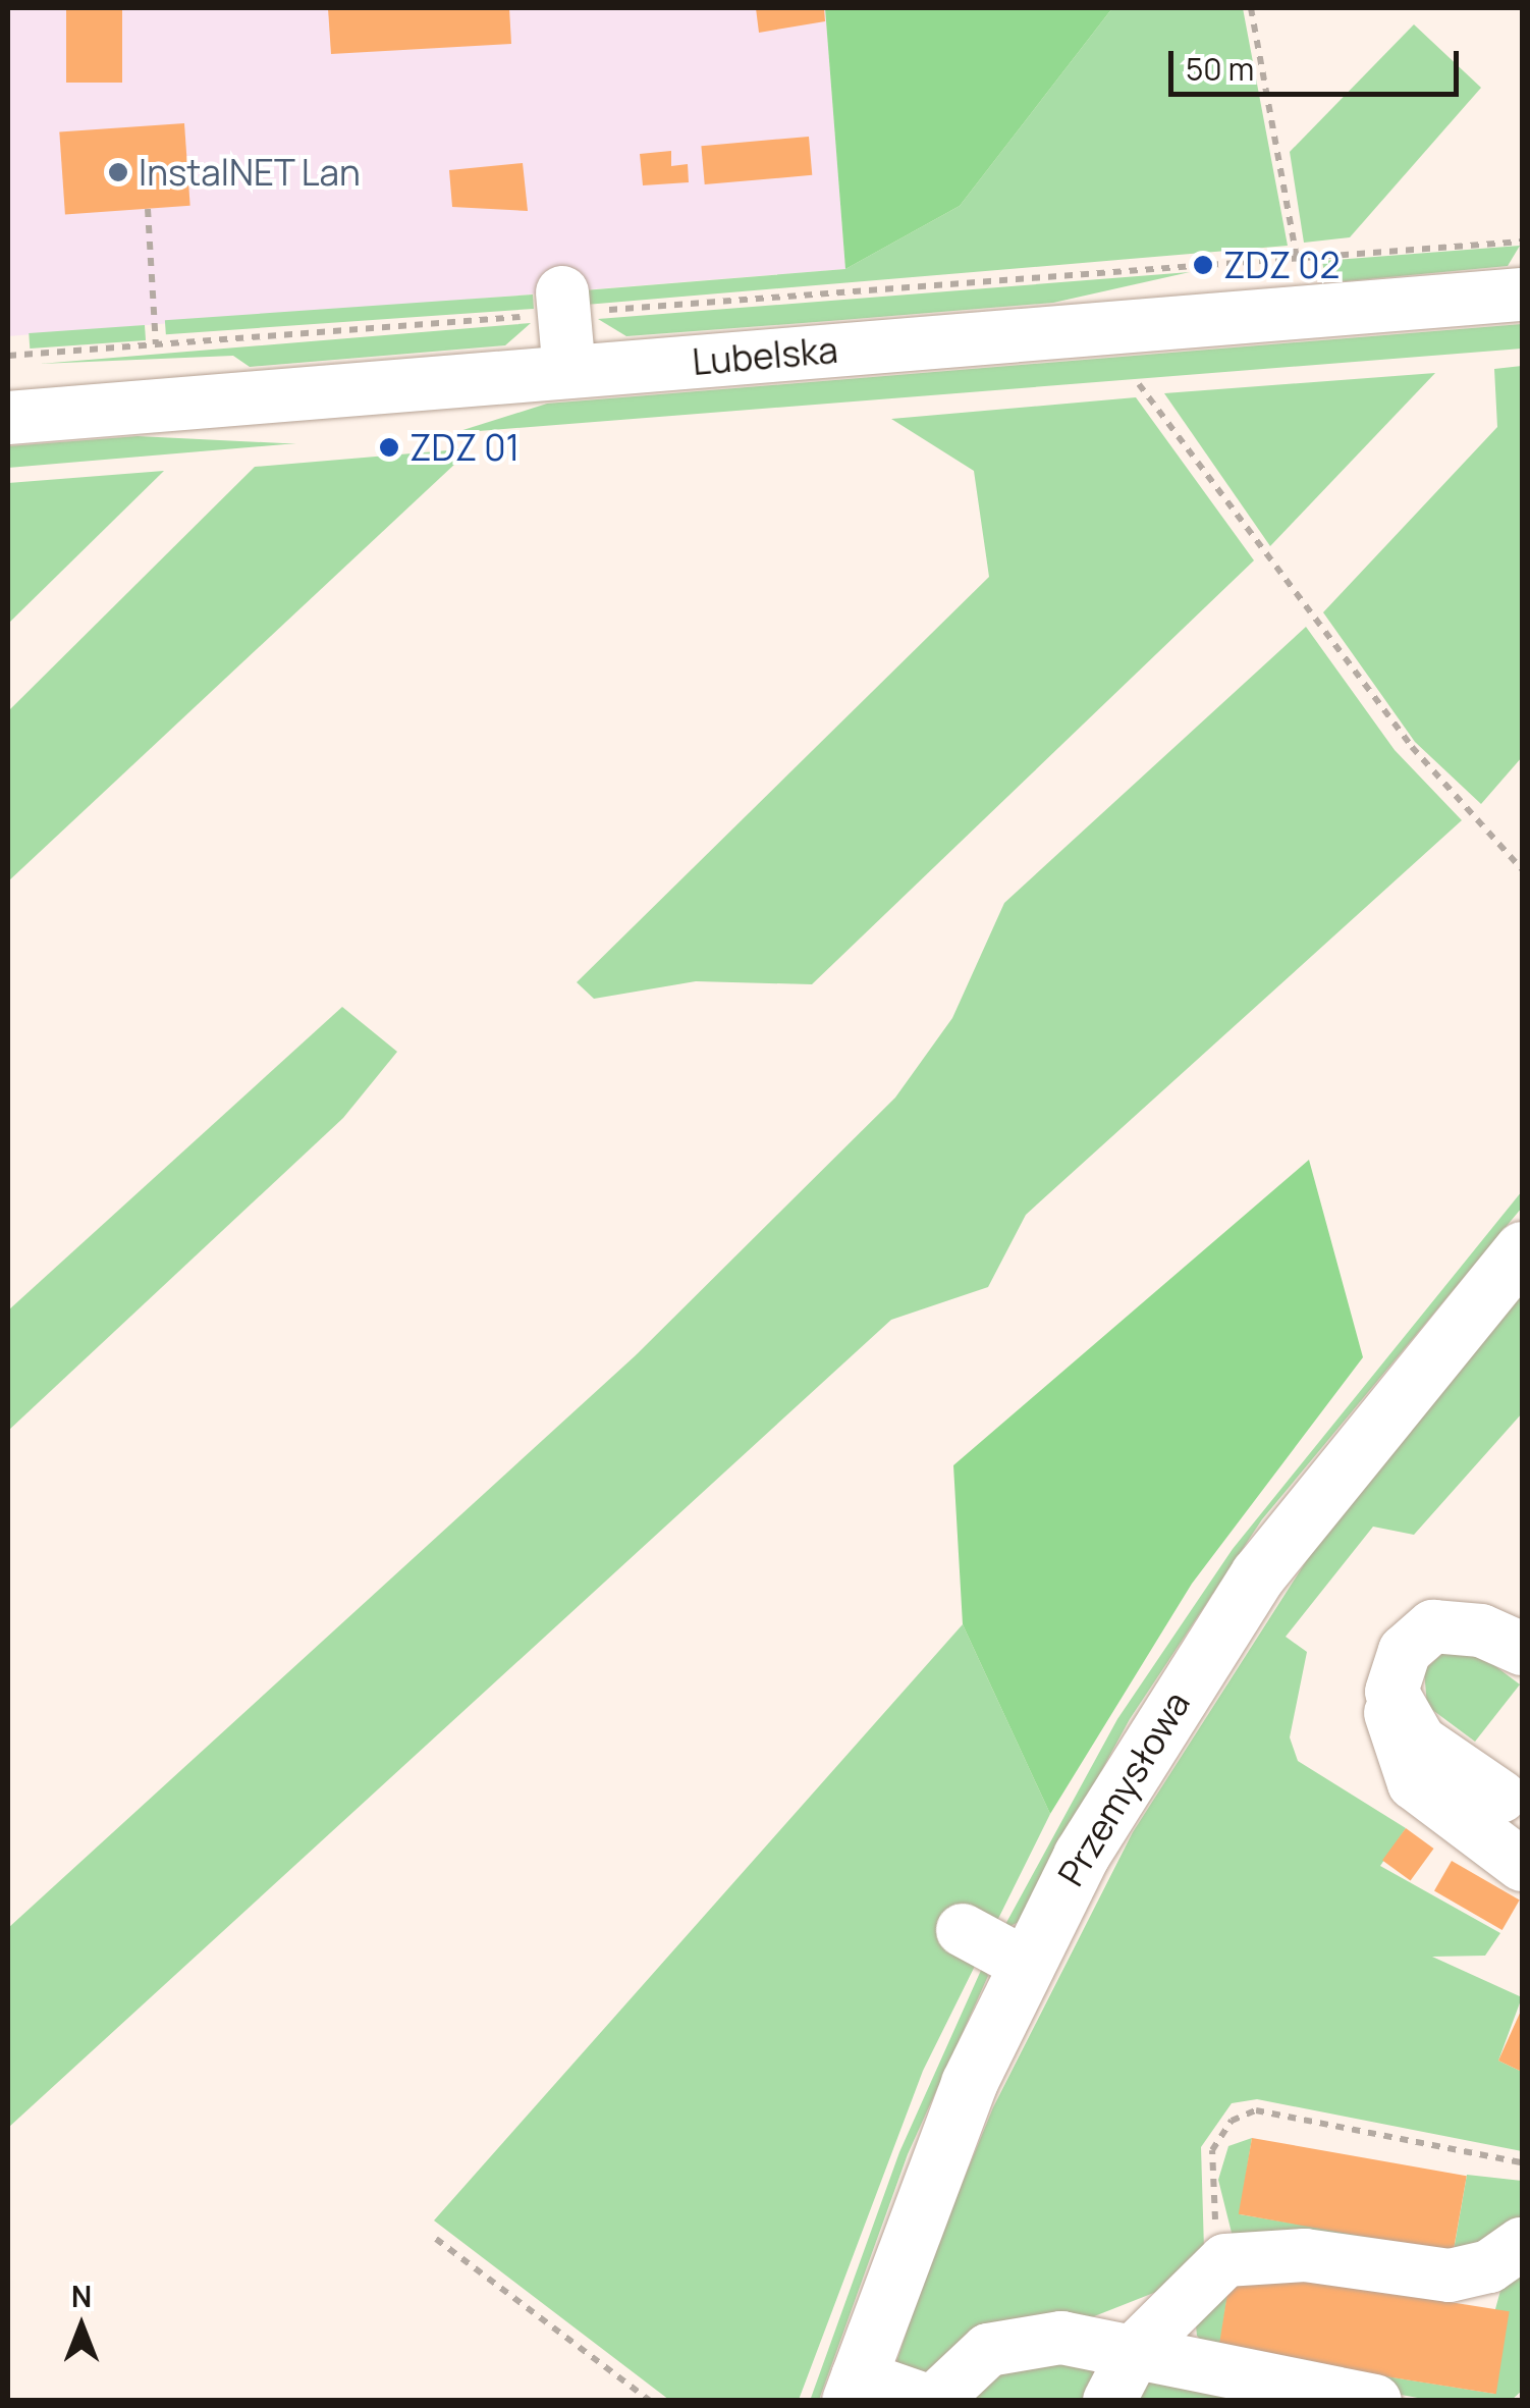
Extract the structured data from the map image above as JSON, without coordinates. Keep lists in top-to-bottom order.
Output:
{
  "streets": {
    "main road": ["Przemysłowa"],
    "street": ["Lubelska"]
  },
  "places": ["InstalNET Lan", "ZDZ 02", "ZDZ 01"],
  "scale_bar": "50 m",
  "north": "top"
}
